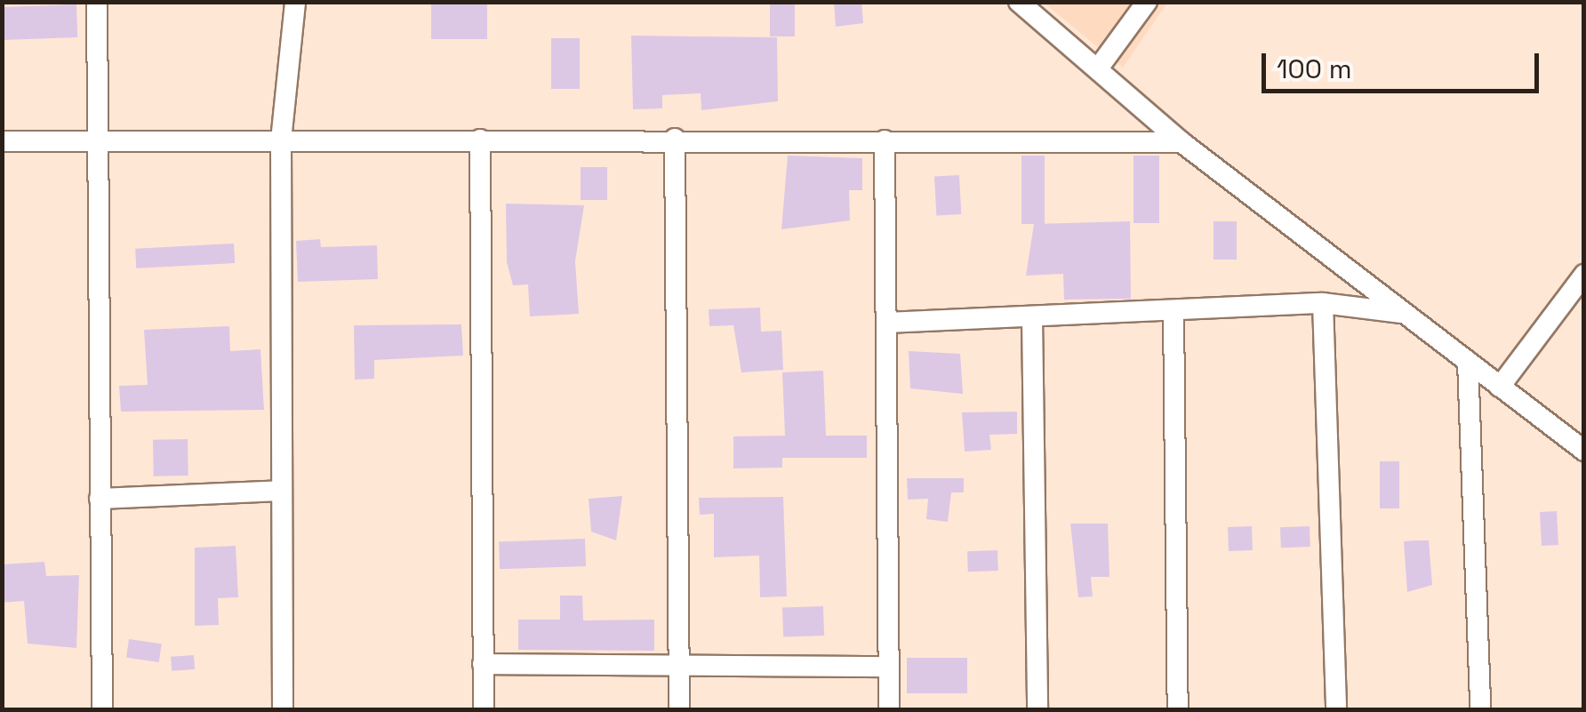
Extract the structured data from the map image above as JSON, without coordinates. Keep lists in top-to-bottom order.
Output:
{
  "scale_bar": "100 m"
}
